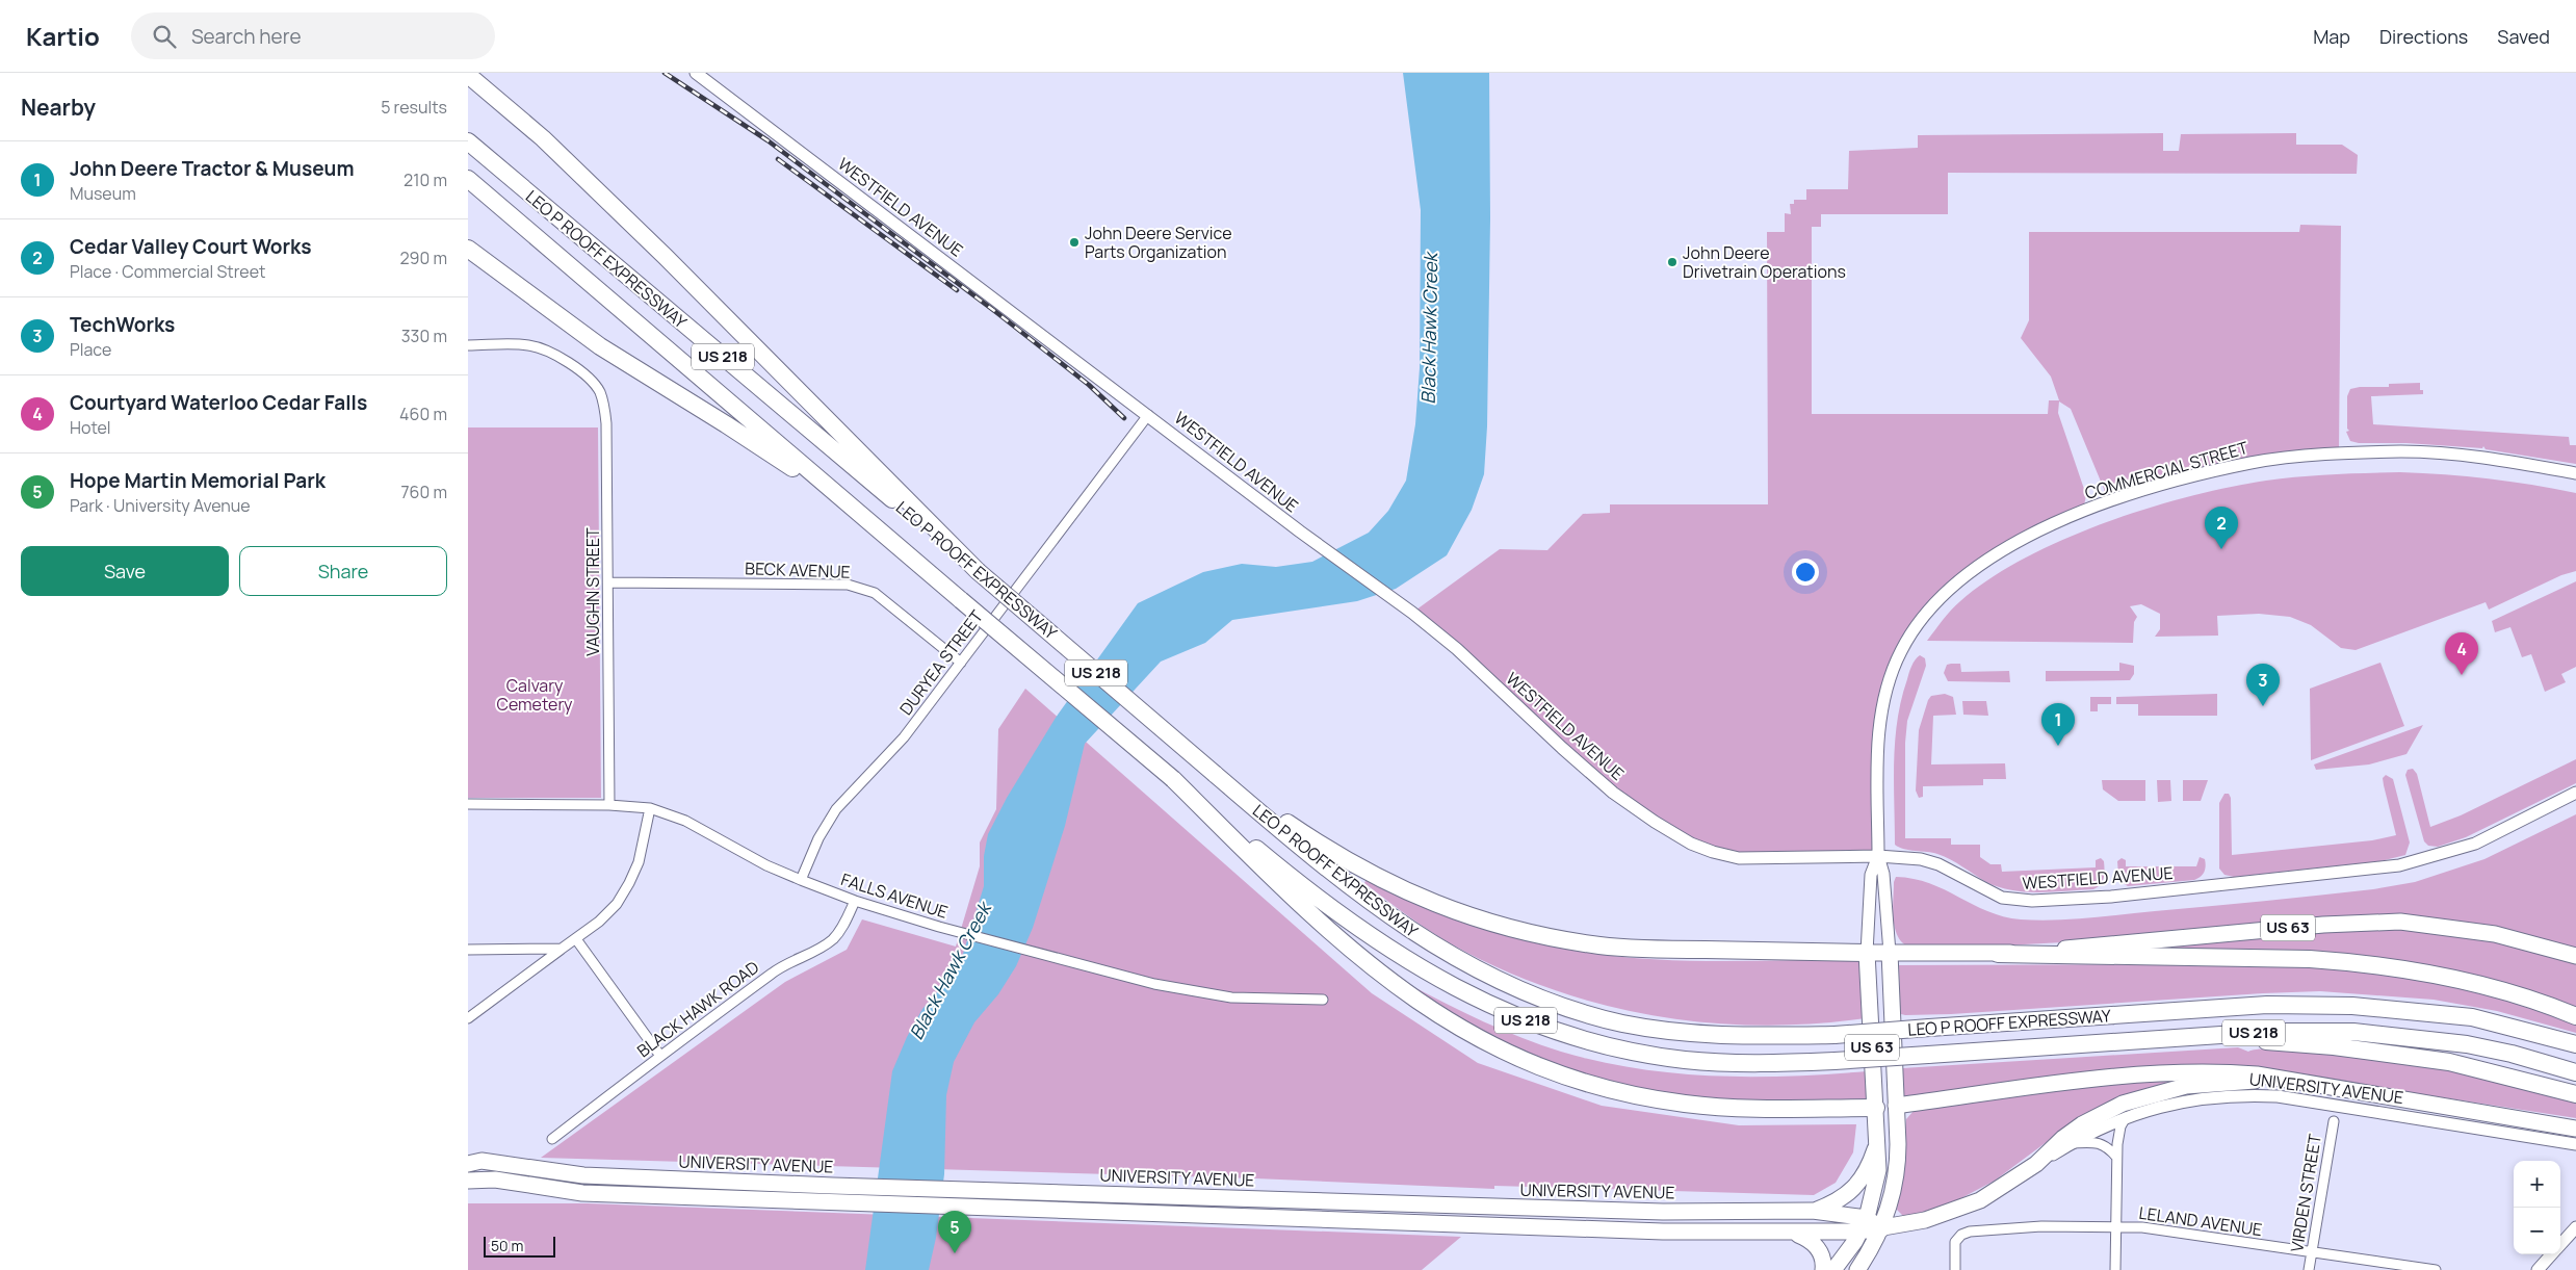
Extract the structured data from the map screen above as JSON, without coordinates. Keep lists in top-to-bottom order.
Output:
{
  "streets": {
    "highway": ["LEO P ROOFF EXPRESSWAY", "US 218"],
    "main road": ["US 63", "UNIVERSITY AVENUE"],
    "street": [
      "WESTFIELD AVENUE",
      "COMMERCIAL STREET",
      "BECK AVENUE",
      "VAUGHN STREET",
      "DURYEA STREET",
      "FALLS AVENUE",
      "BLACK HAWK ROAD",
      "VIRDEN STREET",
      "LELAND AVENUE"
    ]
  },
  "crossings": [
    ["WESTFIELD AVENUE", "COMMERCIAL STREET"],
    ["WESTFIELD AVENUE", "DURYEA STREET"],
    ["BECK AVENUE", "VAUGHN STREET"],
    ["BECK AVENUE", "DURYEA STREET"],
    ["VAUGHN STREET", "FALLS AVENUE"],
    ["DURYEA STREET", "FALLS AVENUE"],
    ["FALLS AVENUE", "BLACK HAWK ROAD"],
    ["US 63", "UNIVERSITY AVENUE"],
    ["VIRDEN STREET", "LELAND AVENUE"]
  ],
  "water": ["Black Hawk Creek"],
  "parks": ["Calvary Cemetery"],
  "places": ["John Deere Service Parts Organization", "John Deere Drivetrain Operations"],
  "scale_bar": "50 m",
  "page": {
    "header": "Kartio",
    "search": "Search here",
    "nav": ["Map", "Directions", "Saved"],
    "heading": ["Nearby", "5 results"],
    "list": [
      {
        "mark": "1",
        "name": "John Deere Tractor & Museum",
        "note": "Museum",
        "value": "210 m"
      },
      {
        "mark": "2",
        "name": "Cedar Valley Court Works",
        "note": "Place · Commercial Street",
        "value": "290 m"
      },
      {
        "mark": "3",
        "name": "TechWorks",
        "note": "Place",
        "value": "330 m"
      },
      {
        "mark": "4",
        "name": "Courtyard Waterloo Cedar Falls",
        "note": "Hotel",
        "value": "460 m"
      },
      {
        "mark": "5",
        "name": "Hope Martin Memorial Park",
        "note": "Park · University Avenue",
        "value": "760 m"
      }
    ],
    "pins": [
      "2",
      "4",
      "3",
      "1",
      "5"
    ],
    "buttons": ["Save", "Share"],
    "map_buttons": ["+", "−"],
    "scale": "50 m"
  }
}
